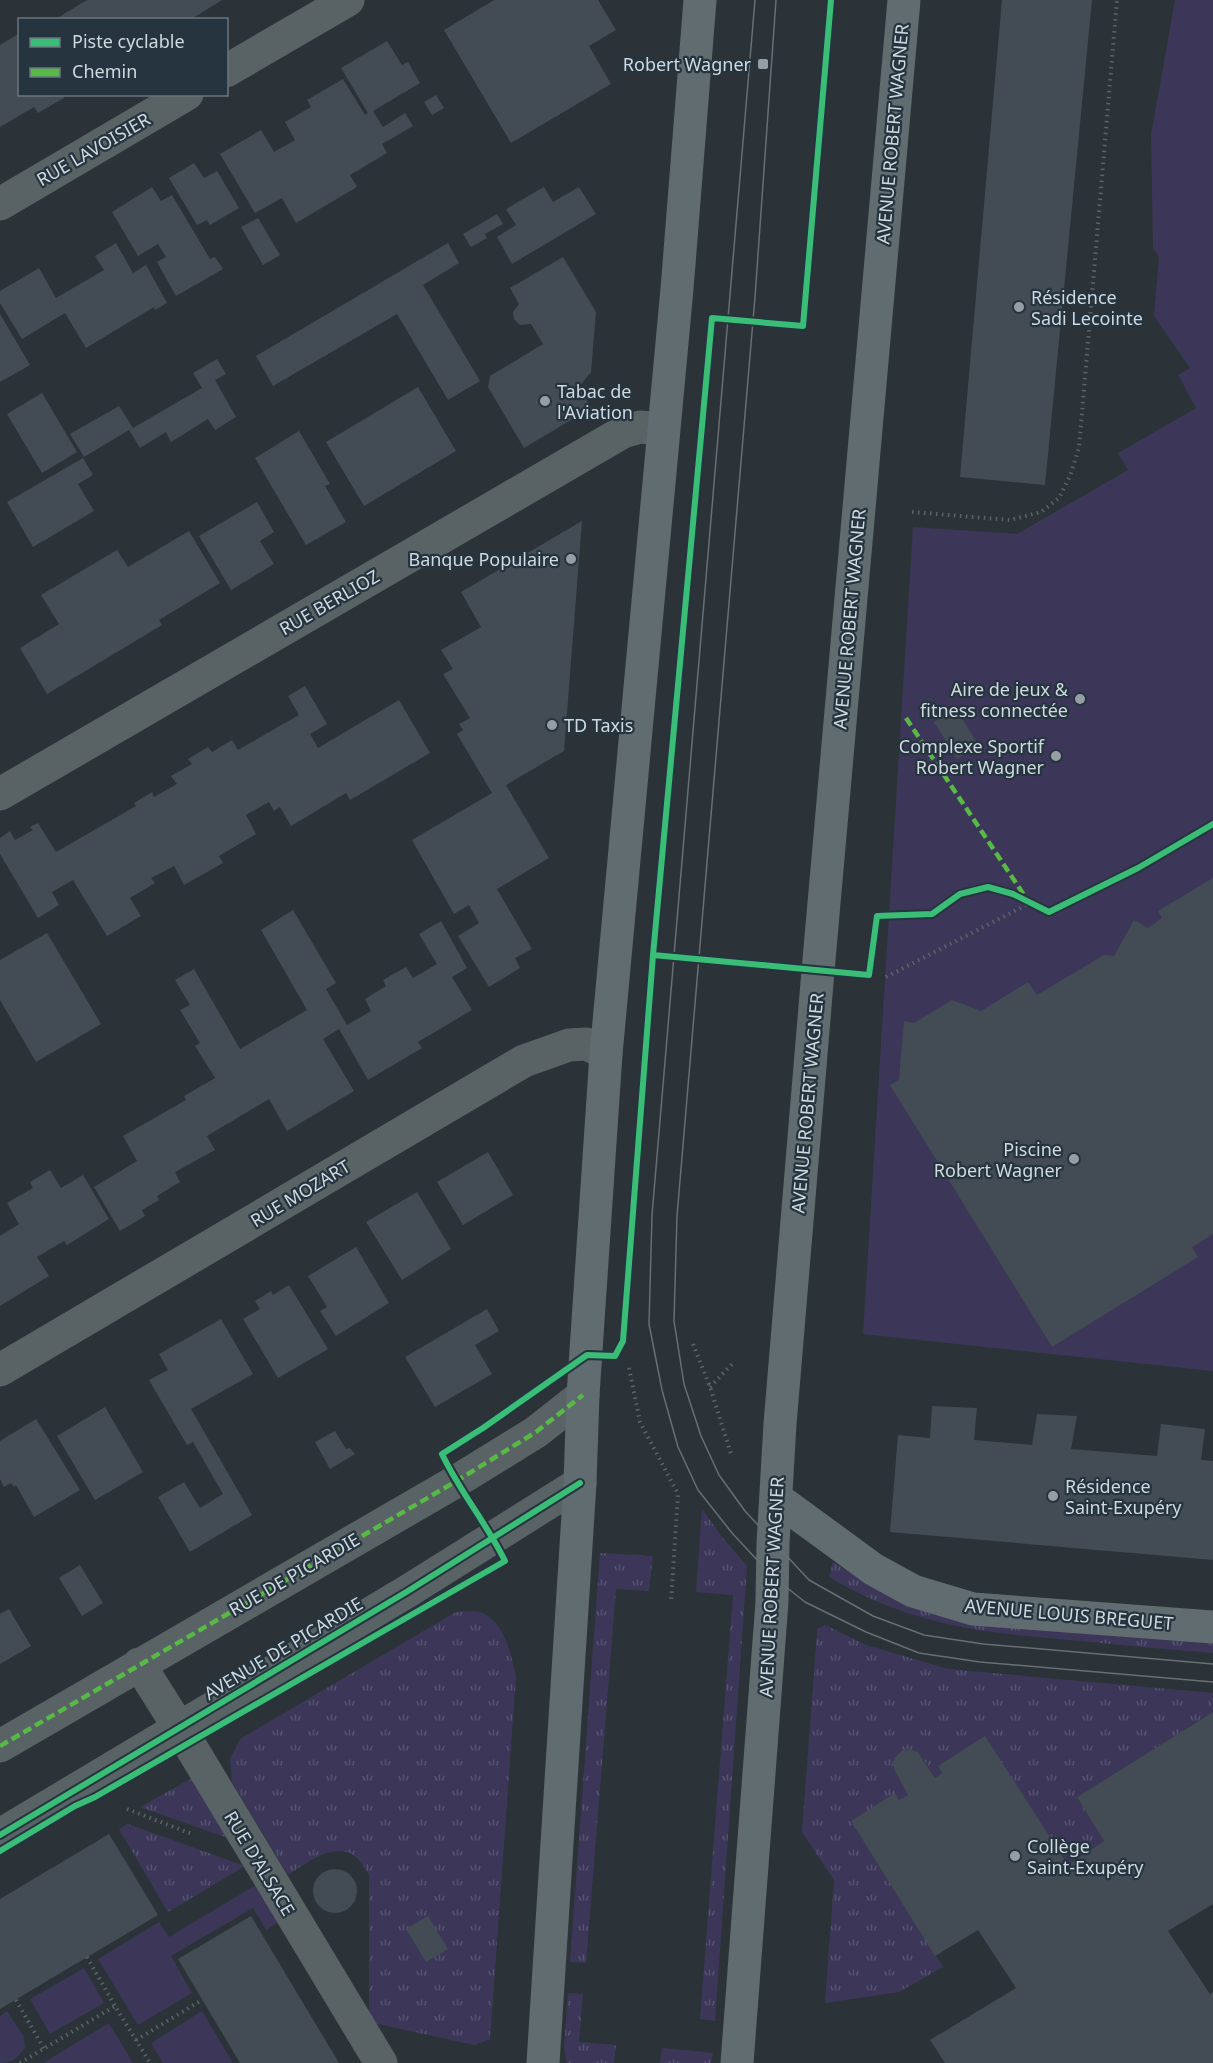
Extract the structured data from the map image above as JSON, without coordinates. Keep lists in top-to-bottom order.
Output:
{
  "streets": {
    "main road": ["AVENUE ROBERT WAGNER", "AVENUE LOUIS BREGUET"],
    "street": [
      "RUE LAVOISIER",
      "RUE BERLIOZ",
      "RUE MOZART",
      "RUE DE PICARDIE",
      "AVENUE DE PICARDIE",
      "RUE D'ALSACE"
    ]
  },
  "crossings": [
    ["AVENUE ROBERT WAGNER", "AVENUE LOUIS BREGUET"],
    ["RUE DE PICARDIE", "RUE D'ALSACE"],
    ["AVENUE DE PICARDIE", "RUE D'ALSACE"]
  ],
  "places": {
    "transit": ["Robert Wagner"],
    "other": [
      "Résidence Sadi Lecointe",
      "Tabac de l'Aviation",
      "Banque Populaire",
      "Aire de jeux & fitness connectée",
      "TD Taxis",
      "Complexe Sportif Robert Wagner",
      "Piscine Robert Wagner",
      "Résidence Saint-Exupéry",
      "Collège Saint-Exupéry"
    ]
  },
  "legend": ["Piste cyclable", "Chemin"]
}
